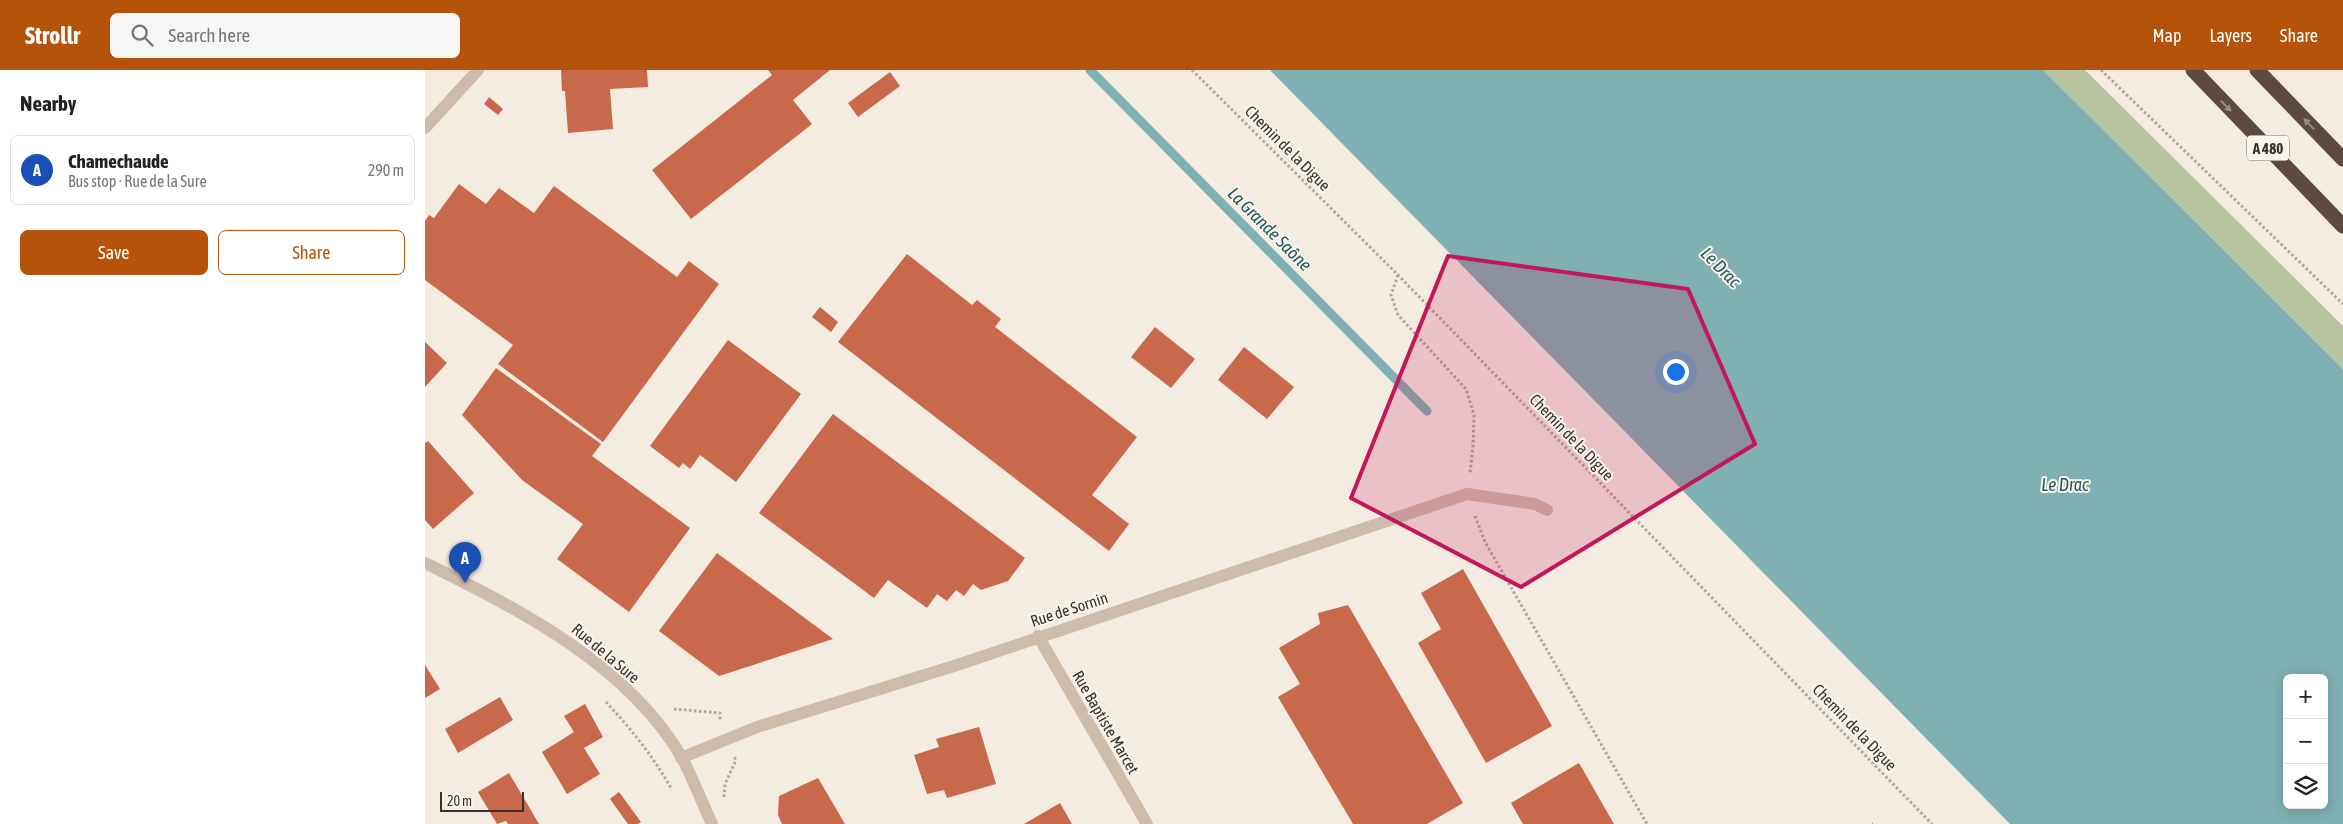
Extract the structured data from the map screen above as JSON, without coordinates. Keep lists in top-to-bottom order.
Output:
{
  "streets": {
    "highway": ["A 480"],
    "street": ["Rue de Sornin", "Rue de la Sure", "Rue Baptiste Marcet"],
    "path": ["Chemin de la Digue"]
  },
  "crossings": [
    ["Rue de Sornin", "Rue de la Sure"],
    ["Rue de Sornin", "Rue Baptiste Marcet"]
  ],
  "water": ["La Grande Saône", "Le Drac"],
  "scale_bar": "20 m",
  "page": {
    "header": "Strollr",
    "search": "Search here",
    "nav": ["Map", "Layers", "Share"],
    "heading": "Nearby",
    "list": [
      {
        "mark": "A",
        "name": "Chamechaude",
        "note": "Bus stop · Rue de la Sure",
        "value": "290 m"
      }
    ],
    "buttons": ["Save", "Share"],
    "pins": "A",
    "map_buttons": ["+", "−"],
    "scale": "20 m"
  }
}
